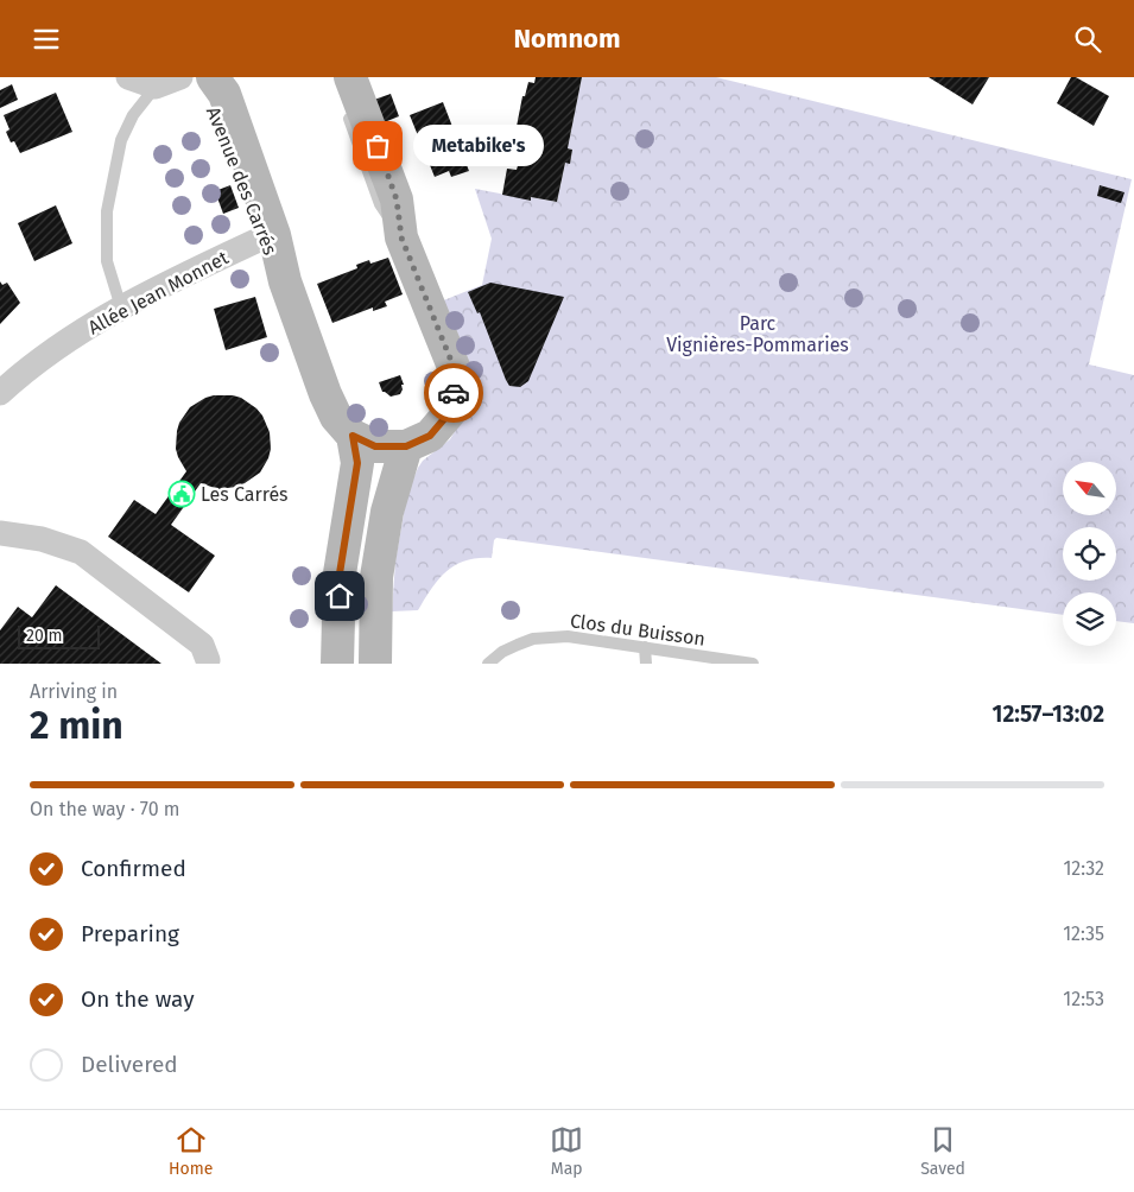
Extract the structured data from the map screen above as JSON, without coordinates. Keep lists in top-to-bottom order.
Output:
{
  "streets": {
    "main road": ["Avenue des Carrés"],
    "street": ["Allée Jean Monnet"],
    "lane": ["Clos du Buisson"]
  },
  "crossings": [
    ["Avenue des Carrés", "Allée Jean Monnet"]
  ],
  "parks": ["Parc Vignières-Pommaries"],
  "places": {
    "other": ["Metabike's"],
    "public building": ["Les Carrés"]
  },
  "scale_bar": "20 m",
  "north": "top left",
  "page": {
    "header": "Nomnom",
    "bubble": "Metabike's",
    "scale": "20 m",
    "heading": ["2 min", "Arriving in", "12:57–13:02"],
    "bar": "On the way · 70 m",
    "list": [
      ["Confirmed", "12:32"],
      ["Preparing", "12:35"],
      ["On the way", "12:53"],
      "Delivered"
    ],
    "tabs": ["Home", "Map", "Saved"]
  }
}
